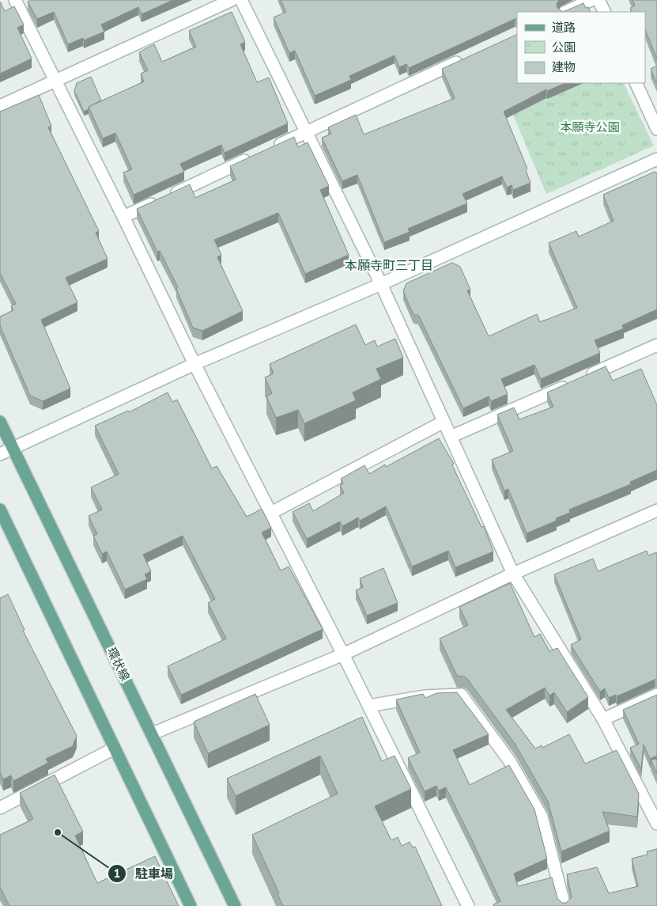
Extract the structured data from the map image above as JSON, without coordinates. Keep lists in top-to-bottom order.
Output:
{
  "streets": {
    "main road": ["環状線"]
  },
  "districts": ["本願寺町三丁目"],
  "parks": ["本願寺公園"],
  "places": ["駐車場"],
  "legend": ["道路", "公園", "建物"]
}
